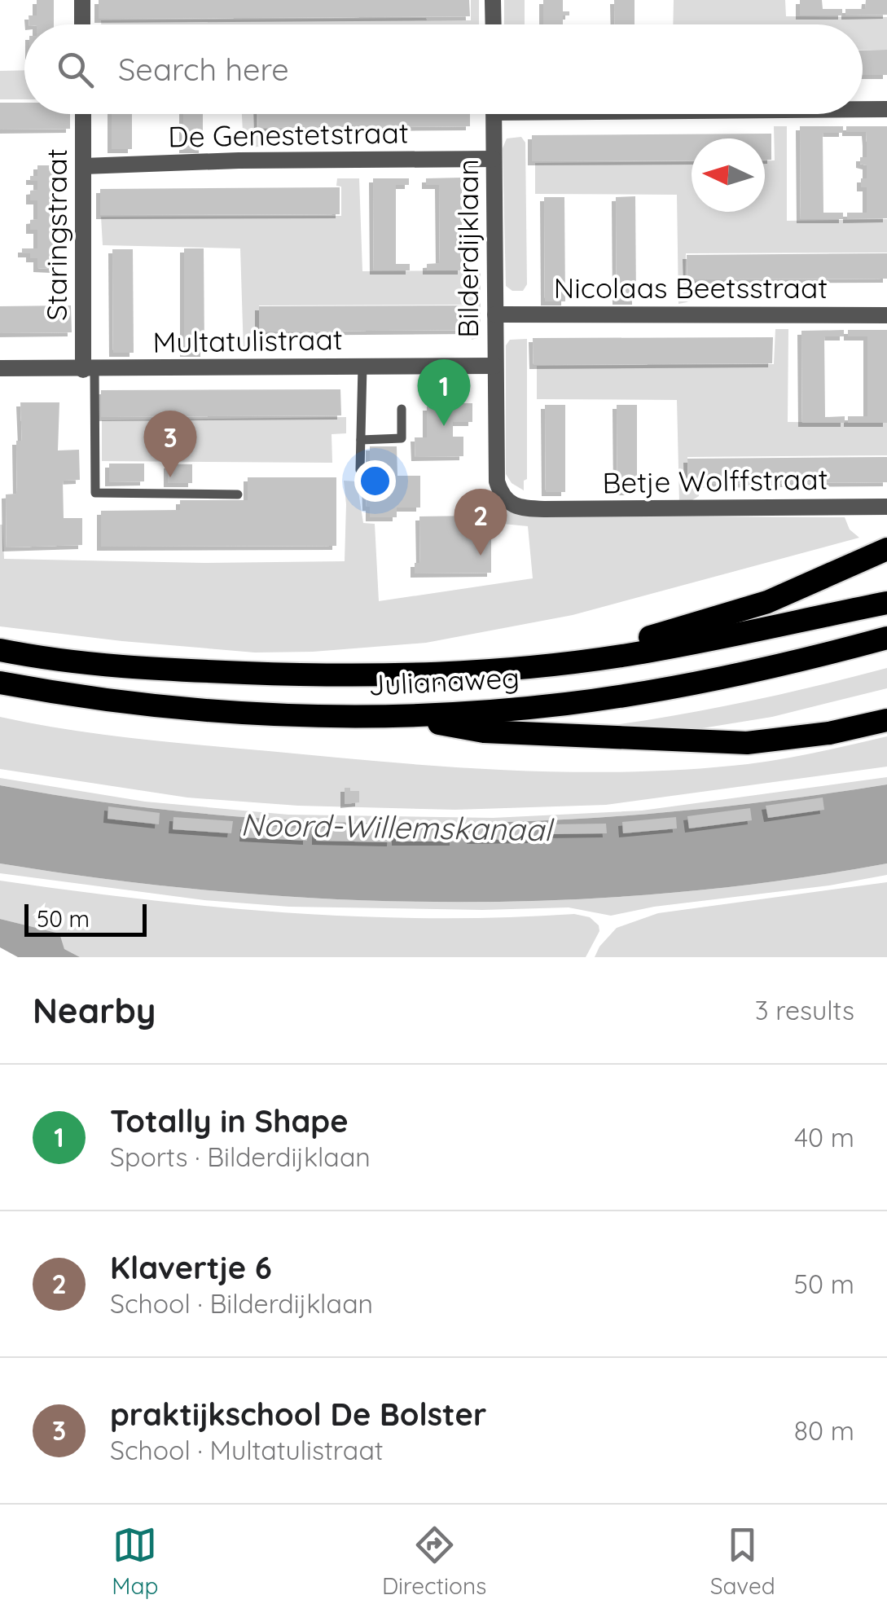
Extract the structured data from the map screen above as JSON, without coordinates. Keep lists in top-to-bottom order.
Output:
{
  "streets": {
    "highway": ["Julianaweg"],
    "street": [
      "De Genestetstraat",
      "Staringstraat",
      "Bilderdijklaan",
      "Nicolaas Beetsstraat",
      "Multatulistraat",
      "Betje Wolffstraat"
    ]
  },
  "crossings": [
    ["De Genestetstraat", "Staringstraat"],
    ["De Genestetstraat", "Bilderdijklaan"],
    ["Staringstraat", "Multatulistraat"],
    ["Bilderdijklaan", "Nicolaas Beetsstraat"],
    ["Bilderdijklaan", "Multatulistraat"],
    ["Bilderdijklaan", "Betje Wolffstraat"]
  ],
  "water": ["Noord-Willemskanaal"],
  "scale_bar": "50 m",
  "north": "left",
  "page": {
    "search": "Search here",
    "pins": ["1", "3", "2"],
    "scale": "50 m",
    "heading": ["Nearby", "3 results"],
    "list": [
      {
        "mark": "1",
        "name": "Totally in Shape",
        "note": "Sports · Bilderdijklaan",
        "value": "40 m"
      },
      {
        "mark": "2",
        "name": "Klavertje 6",
        "note": "School · Bilderdijklaan",
        "value": "50 m"
      },
      {
        "mark": "3",
        "name": "praktijkschool De Bolster",
        "note": "School · Multatulistraat",
        "value": "80 m"
      }
    ],
    "nav": ["Map", "Directions", "Saved"]
  }
}
